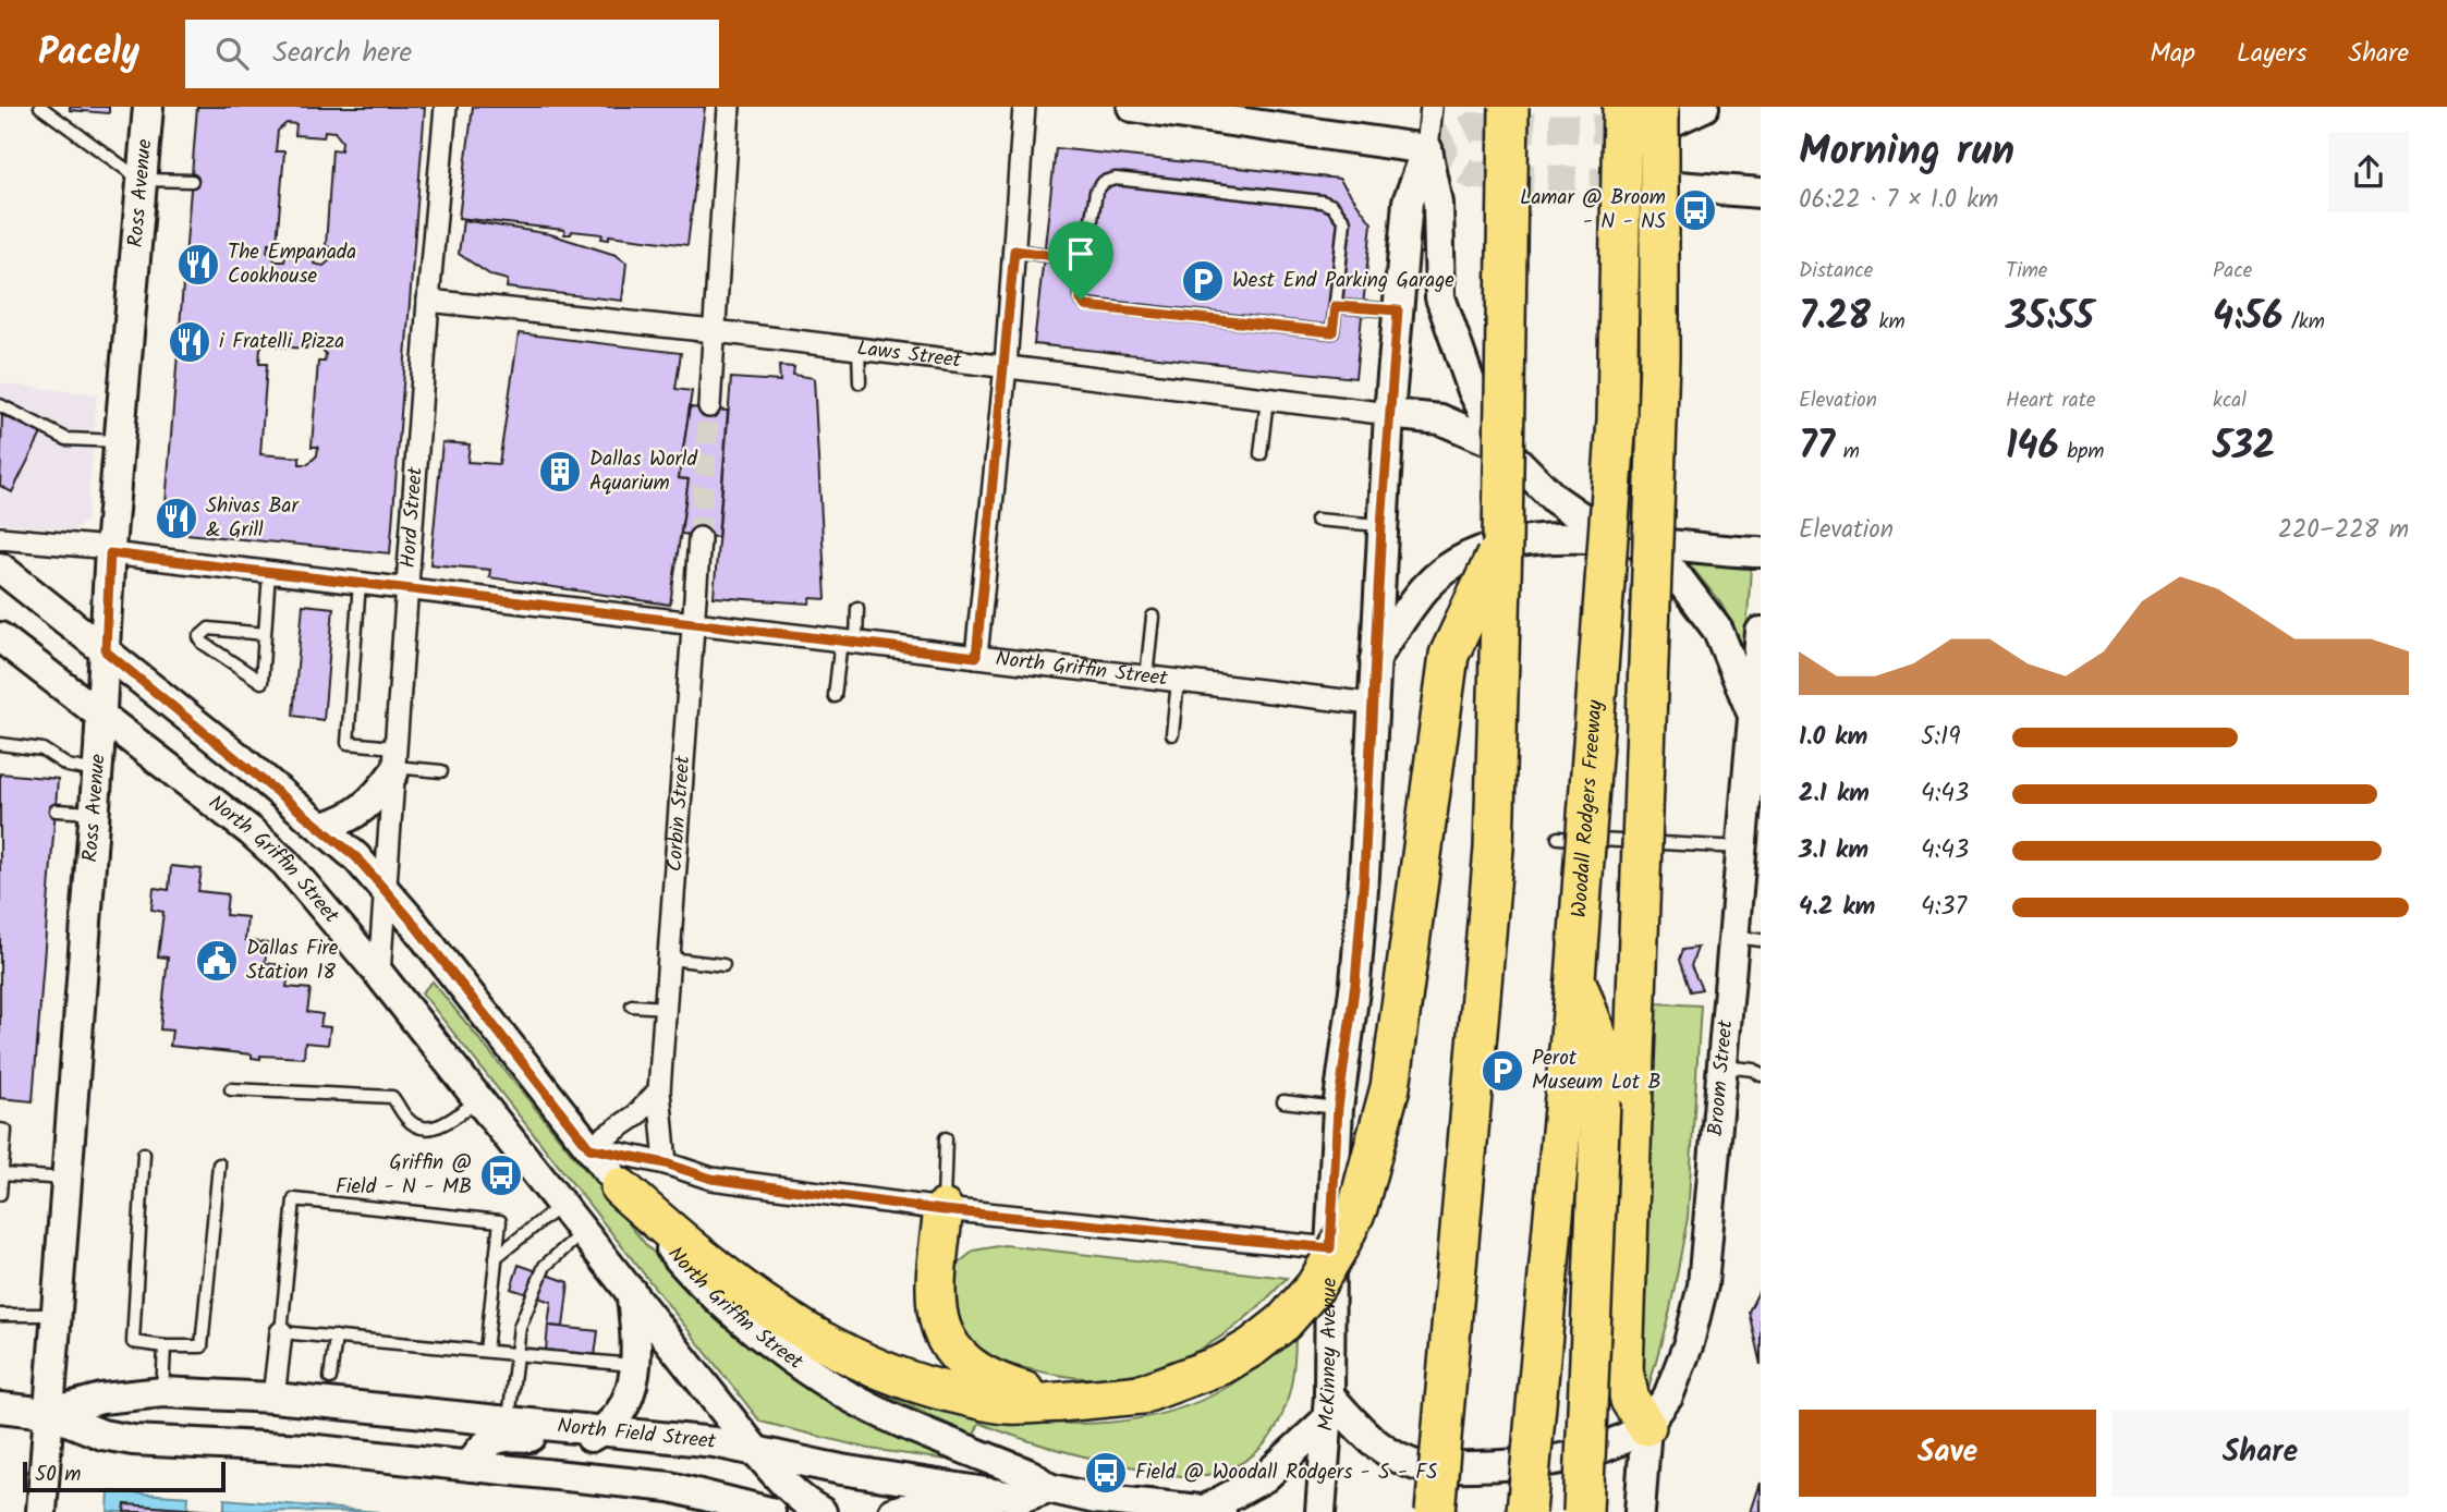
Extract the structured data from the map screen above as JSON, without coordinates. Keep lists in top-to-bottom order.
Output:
{
  "streets": {
    "highway": ["Woodall Rodgers Freeway"],
    "main road": [
      "Ross Avenue",
      "North Griffin Street",
      "Broom Street",
      "McKinney Avenue",
      "North Field Street"
    ],
    "street": ["Laws Street", "Hord Street", "Corbin Street"]
  },
  "crossings": [
    ["Ross Avenue", "North Griffin Street"],
    ["Ross Avenue", "North Field Street"],
    ["Laws Street", "Hord Street"],
    ["Laws Street", "McKinney Avenue"],
    ["Hord Street", "North Griffin Street"],
    ["North Griffin Street", "Corbin Street"],
    ["North Griffin Street", "McKinney Avenue"],
    ["North Griffin Street", "North Field Street"]
  ],
  "places": {
    "bus stop": ["Lamar @ Broom - N - NS", "Griffin @ Field - N - MB", "Field @ Woodall Rodgers - S - FS"],
    "restaurant": ["The Empanada Cookhouse", "i Fratelli Pizza", "Shivas Bar & Grill"],
    "parking": ["West End Parking Garage", "Perot Museum Lot B"],
    "building": ["Dallas World Aquarium"],
    "public building": ["Dallas Fire Station 18"]
  },
  "scale_bar": "50 m",
  "page": {
    "header": "Pacely",
    "search": "Search here",
    "nav": ["Map", "Layers", "Share"],
    "heading": ["Morning run", "06:22 · 7 × 1.0 km"],
    "stats": [
      ["Distance", "7.28 km"],
      ["Time", "35:55"],
      ["Pace", "4:56 /km"],
      ["Elevation", "77 m"],
      ["Heart rate", "146 bpm"],
      ["kcal", "532"]
    ],
    "chart": ["Elevation", "220–228 m"],
    "list": [
      {
        "name": "1.0 km",
        "note": "5:19"
      },
      {
        "name": "2.1 km",
        "note": "4:43"
      },
      {
        "name": "3.1 km",
        "note": "4:43"
      },
      {
        "name": "4.2 km",
        "note": "4:37"
      }
    ],
    "buttons": ["Save", "Share"],
    "scale": "50 m"
  }
}
